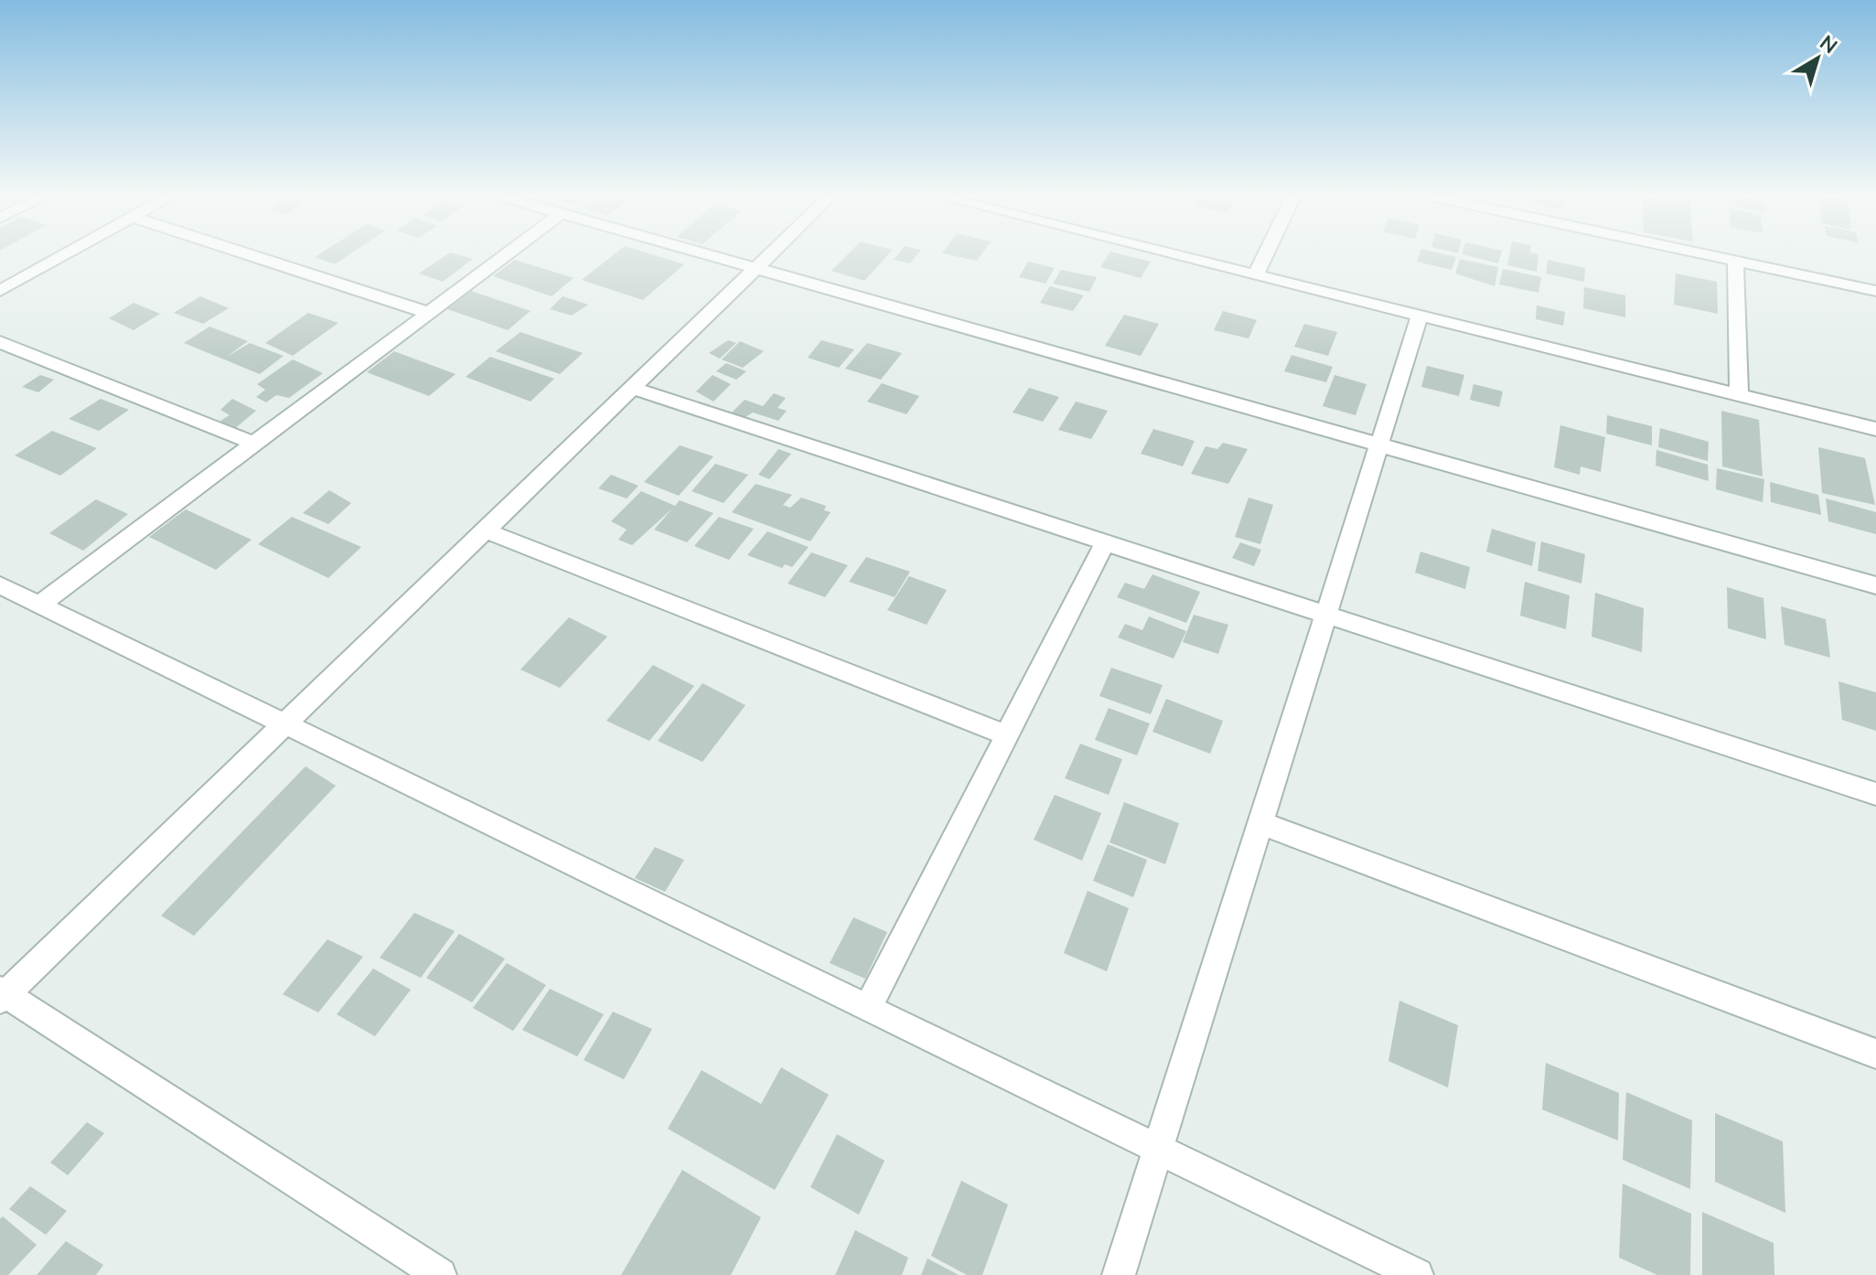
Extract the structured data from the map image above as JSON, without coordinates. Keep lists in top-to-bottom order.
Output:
{
  "north": "top right"
}
